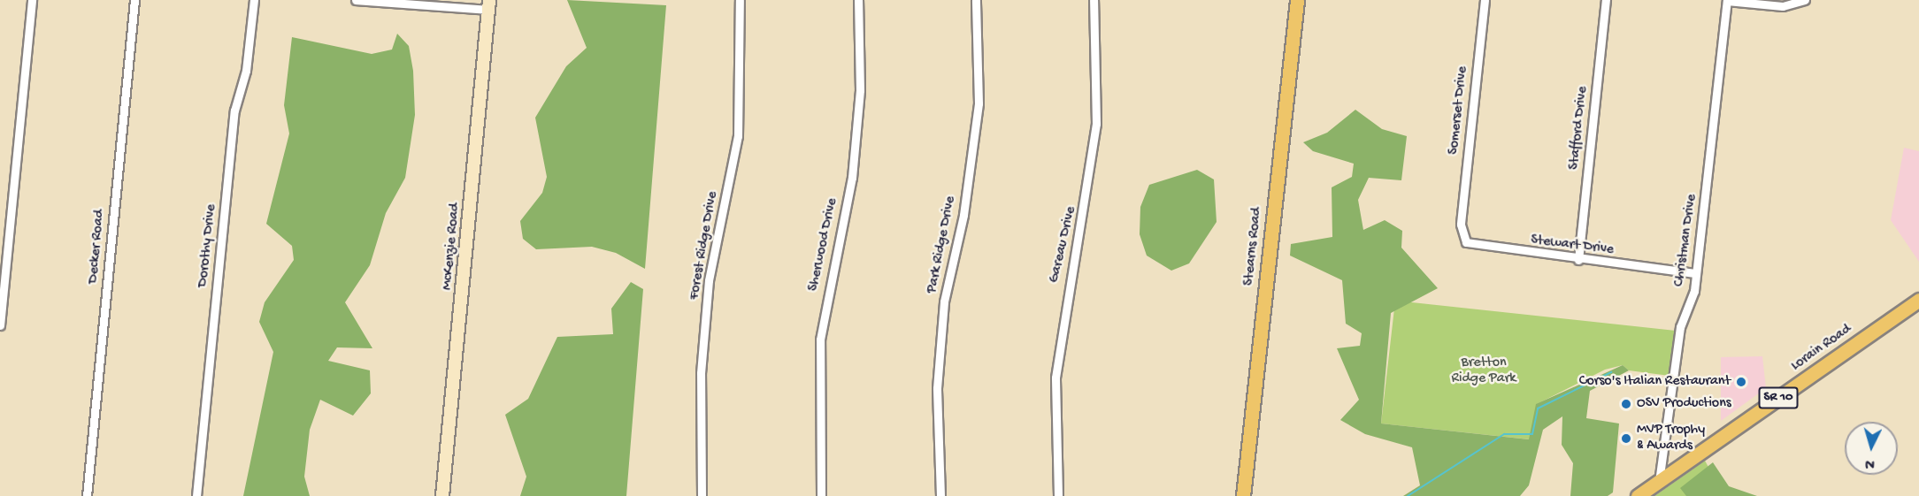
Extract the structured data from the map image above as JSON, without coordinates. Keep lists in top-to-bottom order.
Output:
{
  "streets": {
    "main road": ["Stearns Road", "Lorain Road", "SR 10"],
    "street": [
      "Somerset Drive",
      "Stafford Drive",
      "Christman Drive",
      "Sherwood Drive",
      "Park Ridge Drive",
      "Gareau Drive",
      "Dorothy Drive",
      "Forest Ridge Drive",
      "Stewart Drive",
      "Decker Road",
      "McKenzie Road"
    ]
  },
  "crossings": [
    ["Somerset Drive", "Stewart Drive"],
    ["Stafford Drive", "Stewart Drive"],
    ["Christman Drive", "Stewart Drive"],
    ["Christman Drive", "Lorain Road"]
  ],
  "parks": ["Bretton Ridge Park"],
  "places": ["Corso's Italian Restaurant", "OSV Productions", "MVP Trophy & Awards"],
  "north": "bottom"
}
